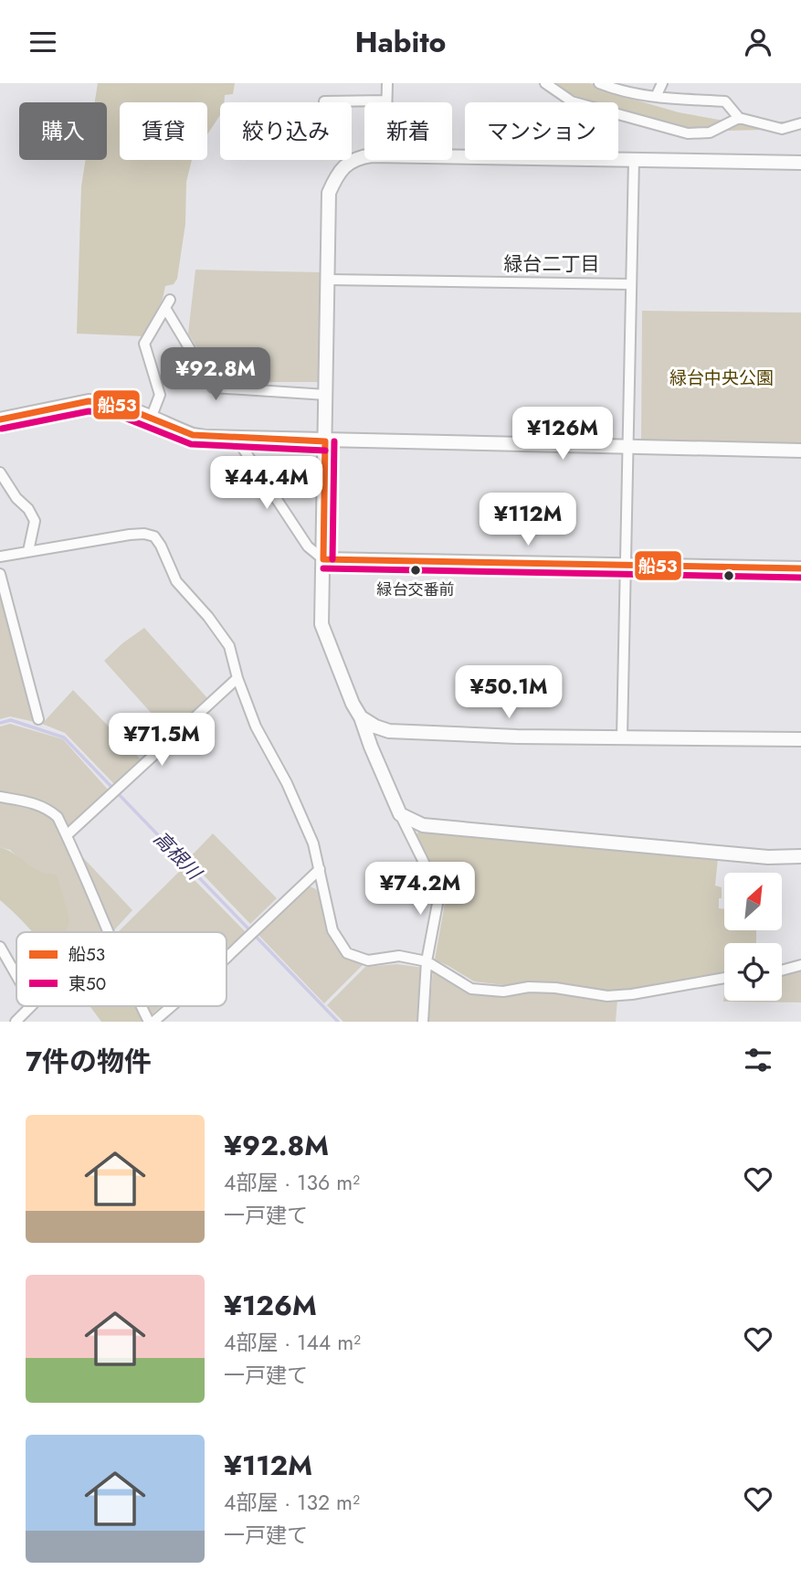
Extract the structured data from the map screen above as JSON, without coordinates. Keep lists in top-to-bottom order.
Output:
{
  "districts": ["緑台二丁目"],
  "water": ["高根川"],
  "parks": ["緑台中央公園"],
  "places": ["緑台交番前"],
  "lines": ["transit line 船53", "transit line 東50"],
  "legend": ["船53", "東50"],
  "north": "top right",
  "page": {
    "header": "Habito",
    "chip": [
      "購入",
      "賃貸",
      "絞り込み",
      "新着",
      "マンション"
    ],
    "price": [
      "¥92.8M",
      "¥126M",
      "¥44.4M",
      "¥112M",
      "¥50.1M",
      "¥71.5M",
      "¥74.2M"
    ],
    "heading": "7件の物件",
    "list": [
      {
        "name": "¥92.8M",
        "note": "4部屋 · 136 m² · 一戸建て"
      },
      {
        "name": "¥126M",
        "note": "4部屋 · 144 m² · 一戸建て"
      },
      {
        "name": "¥112M",
        "note": "4部屋 · 132 m² · 一戸建て"
      }
    ]
  }
}
